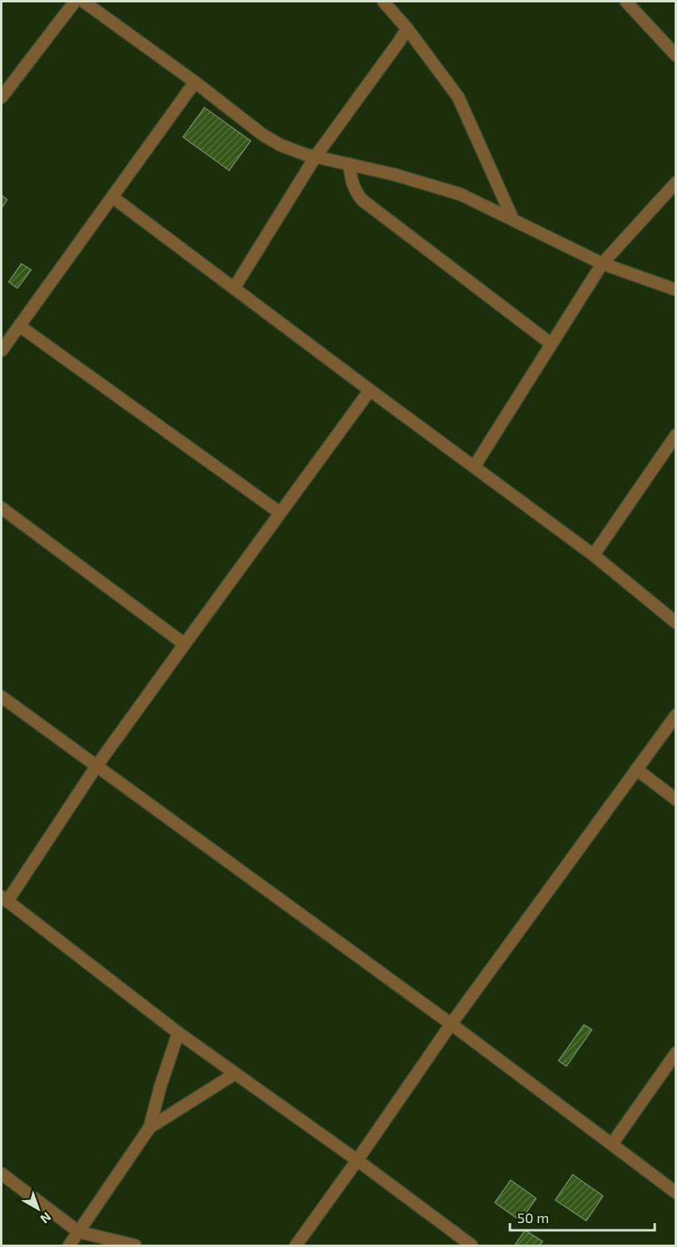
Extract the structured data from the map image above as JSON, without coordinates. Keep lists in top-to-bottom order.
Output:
{
  "scale_bar": "50 m",
  "north": "bottom right"
}
